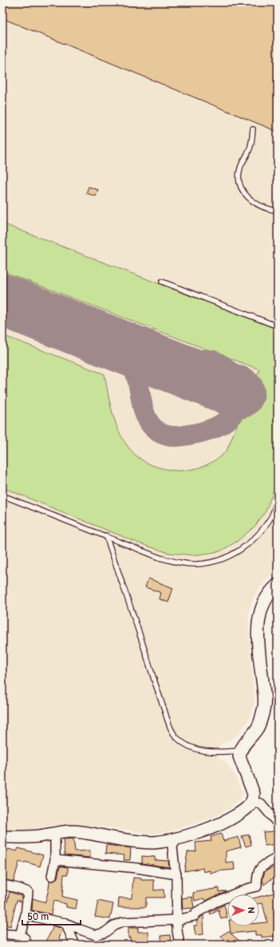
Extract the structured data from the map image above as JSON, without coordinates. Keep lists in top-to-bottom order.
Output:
{
  "scale_bar": "50 m",
  "north": "right"
}
